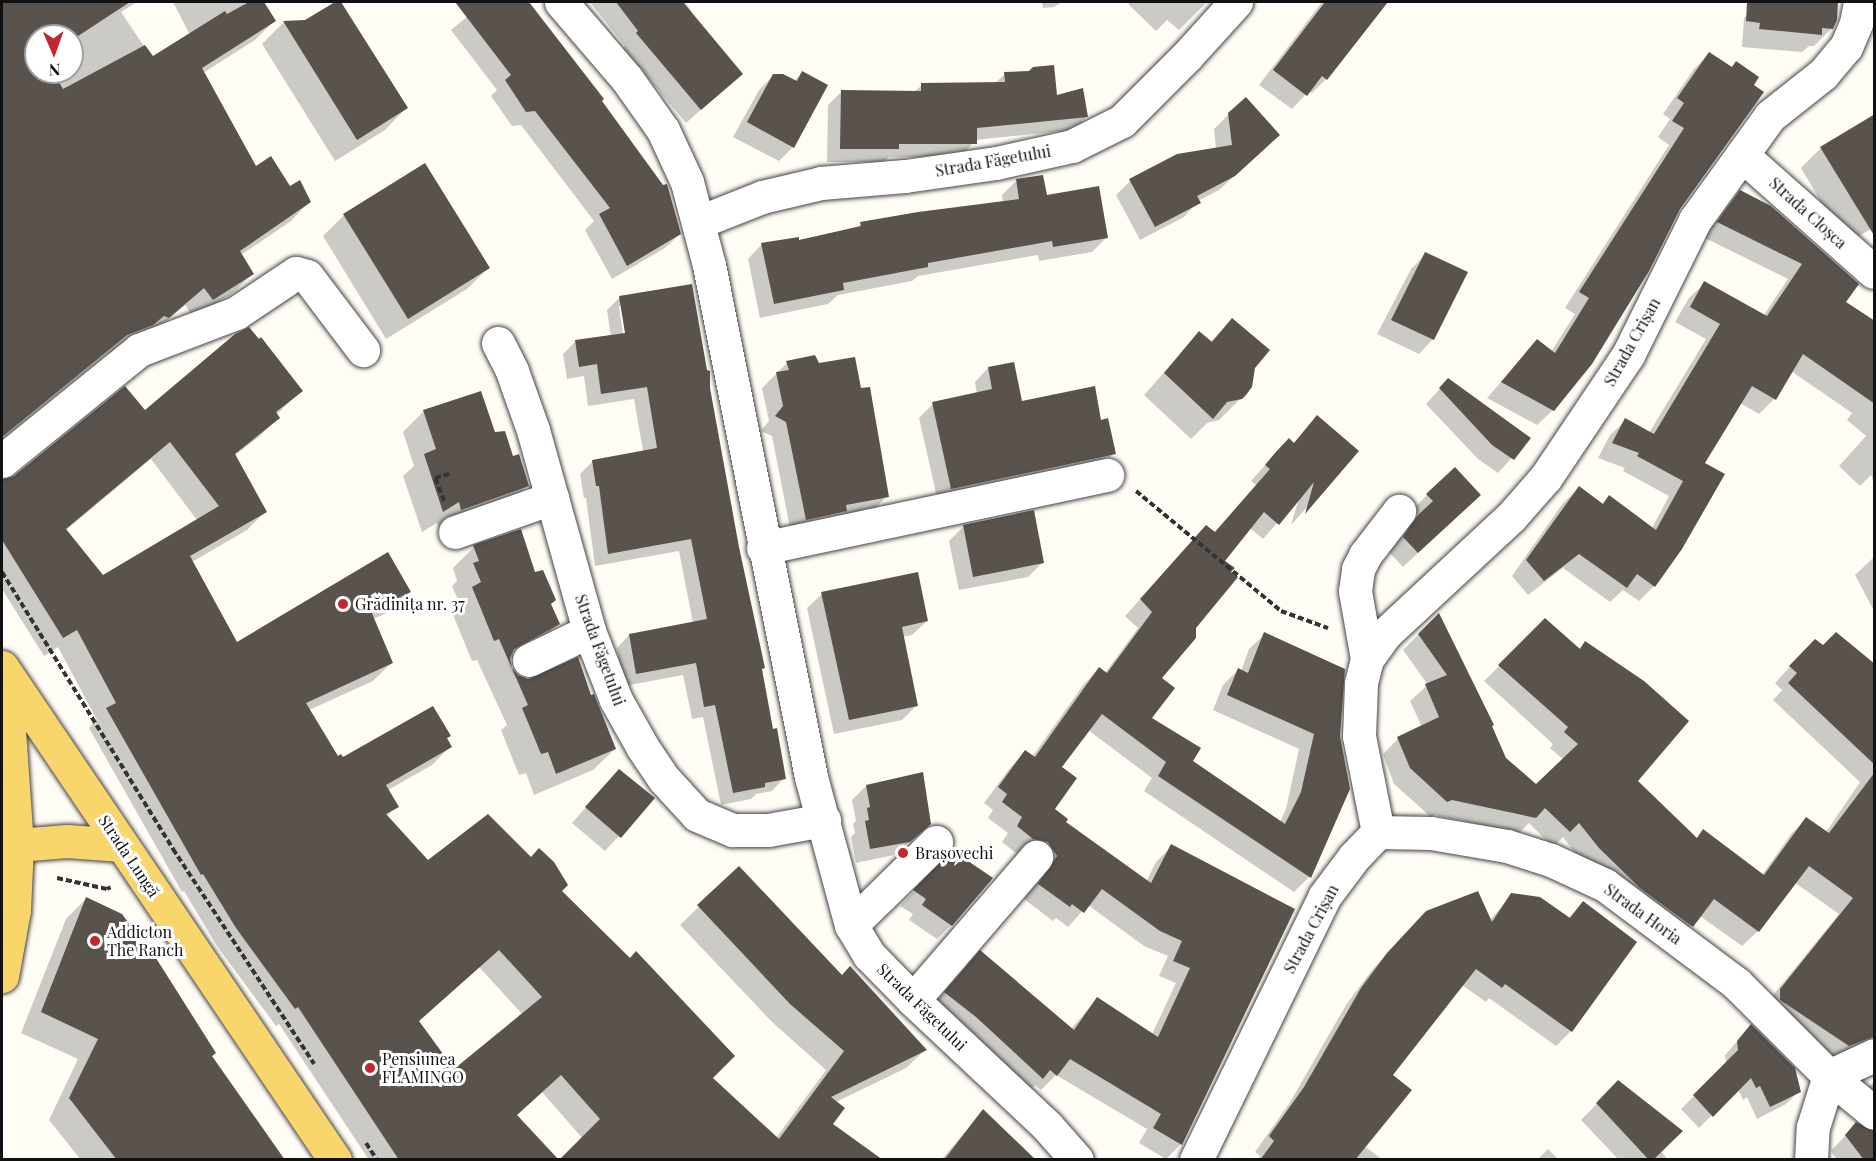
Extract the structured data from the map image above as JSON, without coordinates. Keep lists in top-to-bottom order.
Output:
{
  "streets": {
    "main road": ["Strada Lungă"],
    "street": [
      "Strada Făgetului",
      "Strada Cloșca",
      "Strada Crișan",
      "Strada Horia"
    ]
  },
  "crossings": [
    ["Strada Cloșca", "Strada Crișan"],
    ["Strada Crișan", "Strada Horia"]
  ],
  "places": [
    "Grădinița nr. 37",
    "Brașovechi",
    "Addicton The Ranch",
    "Pensiunea FLAMINGO"
  ],
  "north": "bottom"
}
